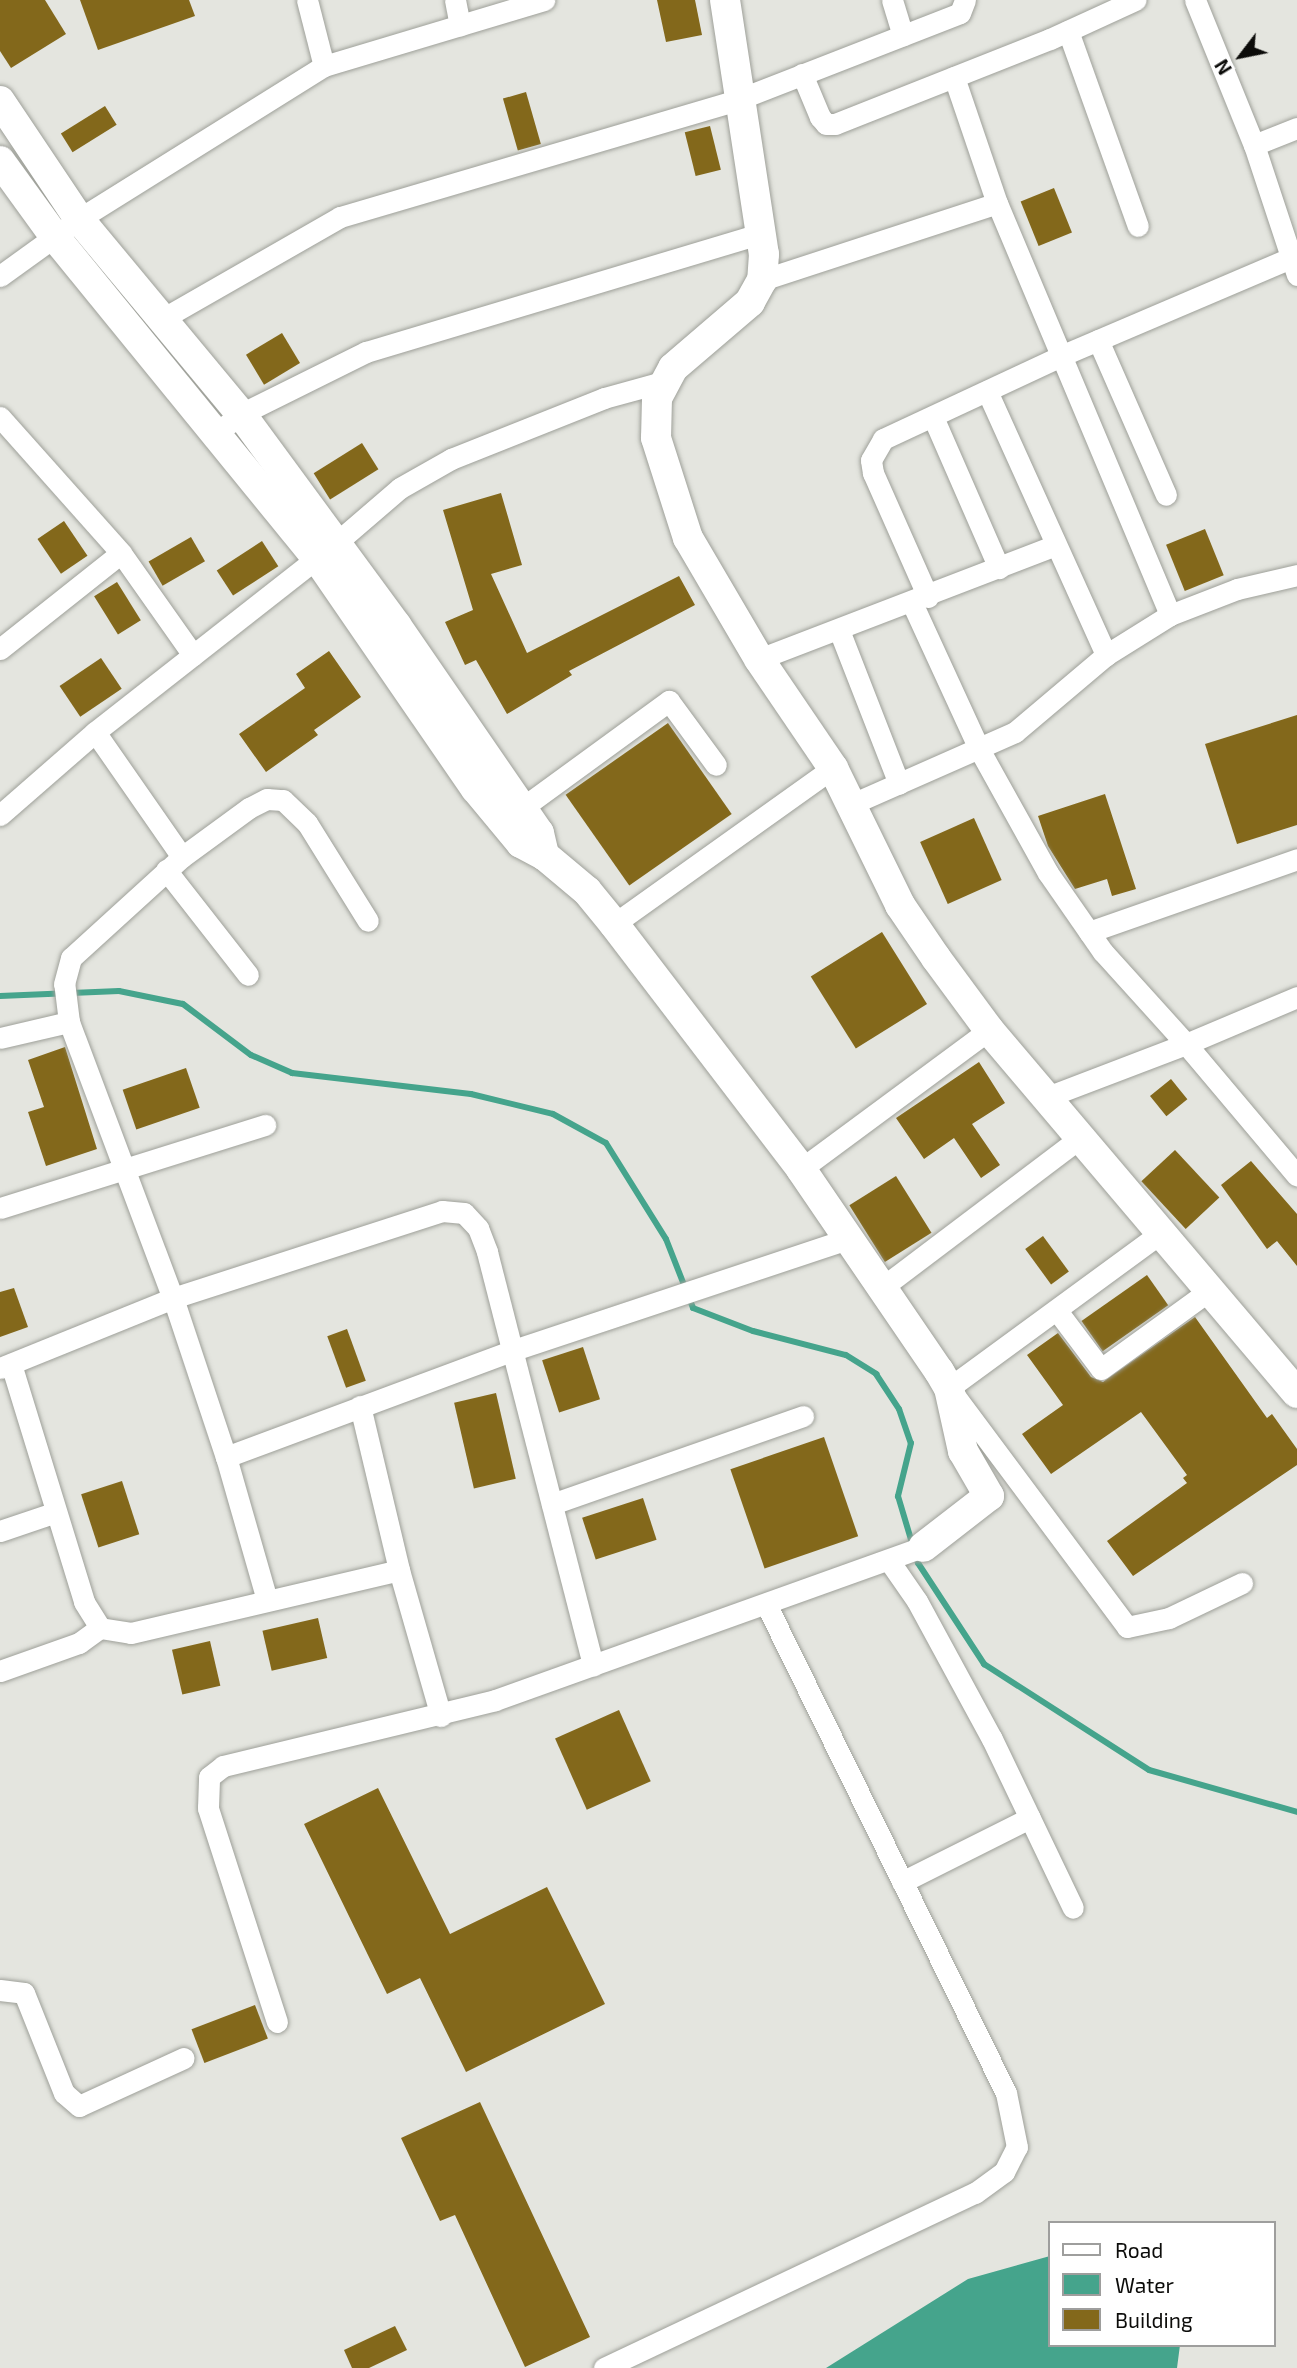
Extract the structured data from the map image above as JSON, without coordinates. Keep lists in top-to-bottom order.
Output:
{
  "legend": ["Road", "Water", "Building"],
  "north": "bottom left"
}
